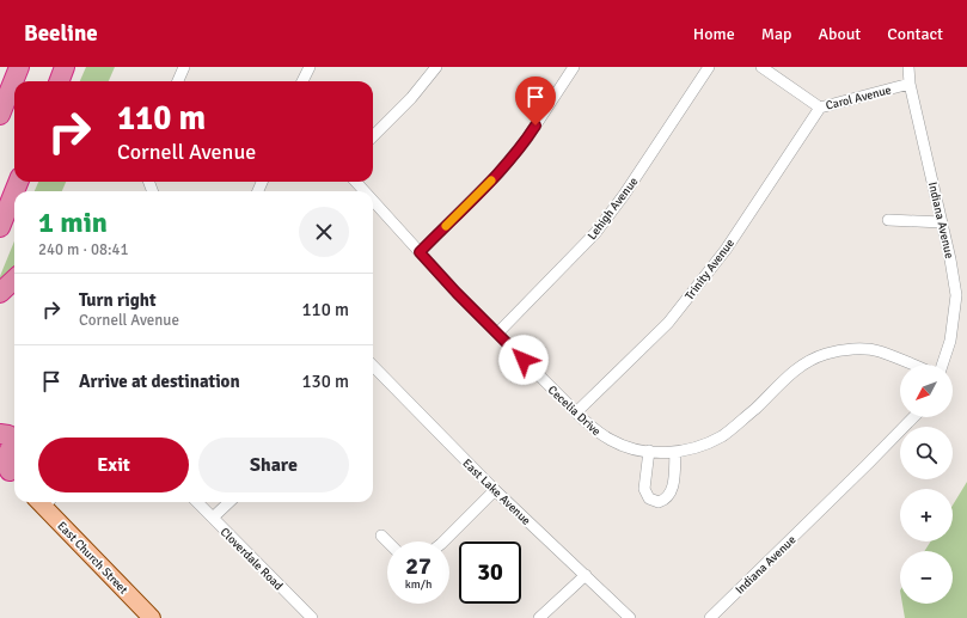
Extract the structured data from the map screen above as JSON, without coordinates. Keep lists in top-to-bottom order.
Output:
{
  "streets": {
    "main road": ["East Church Street"],
    "street": [
      "Carol Avenue",
      "Lehigh Avenue",
      "Indiana Avenue",
      "Trinity Avenue",
      "Cecelia Drive",
      "East Lake Avenue",
      "Cloverdale Road"
    ]
  },
  "crossings": [
    ["Carol Avenue", "Indiana Avenue"],
    ["Carol Avenue", "Trinity Avenue"],
    ["Lehigh Avenue", "Cecelia Drive"],
    ["Trinity Avenue", "Cecelia Drive"]
  ],
  "north": "bottom left",
  "page": {
    "header": "Beeline",
    "nav": [
      "Home",
      "Map",
      "About",
      "Contact"
    ],
    "turn": ["110 m", "Cornell Avenue"],
    "heading": ["1 min", "240 m · 08:41"],
    "list": [
      {
        "name": "Turn right",
        "note": "Cornell Avenue",
        "value": "110 m"
      },
      {
        "name": "Arrive at destination",
        "value": "130 m"
      }
    ],
    "map_buttons": ["+", "−"],
    "buttons": ["Exit", "Share"],
    "speed": "27 km/h",
    "limit": "30"
  }
}
